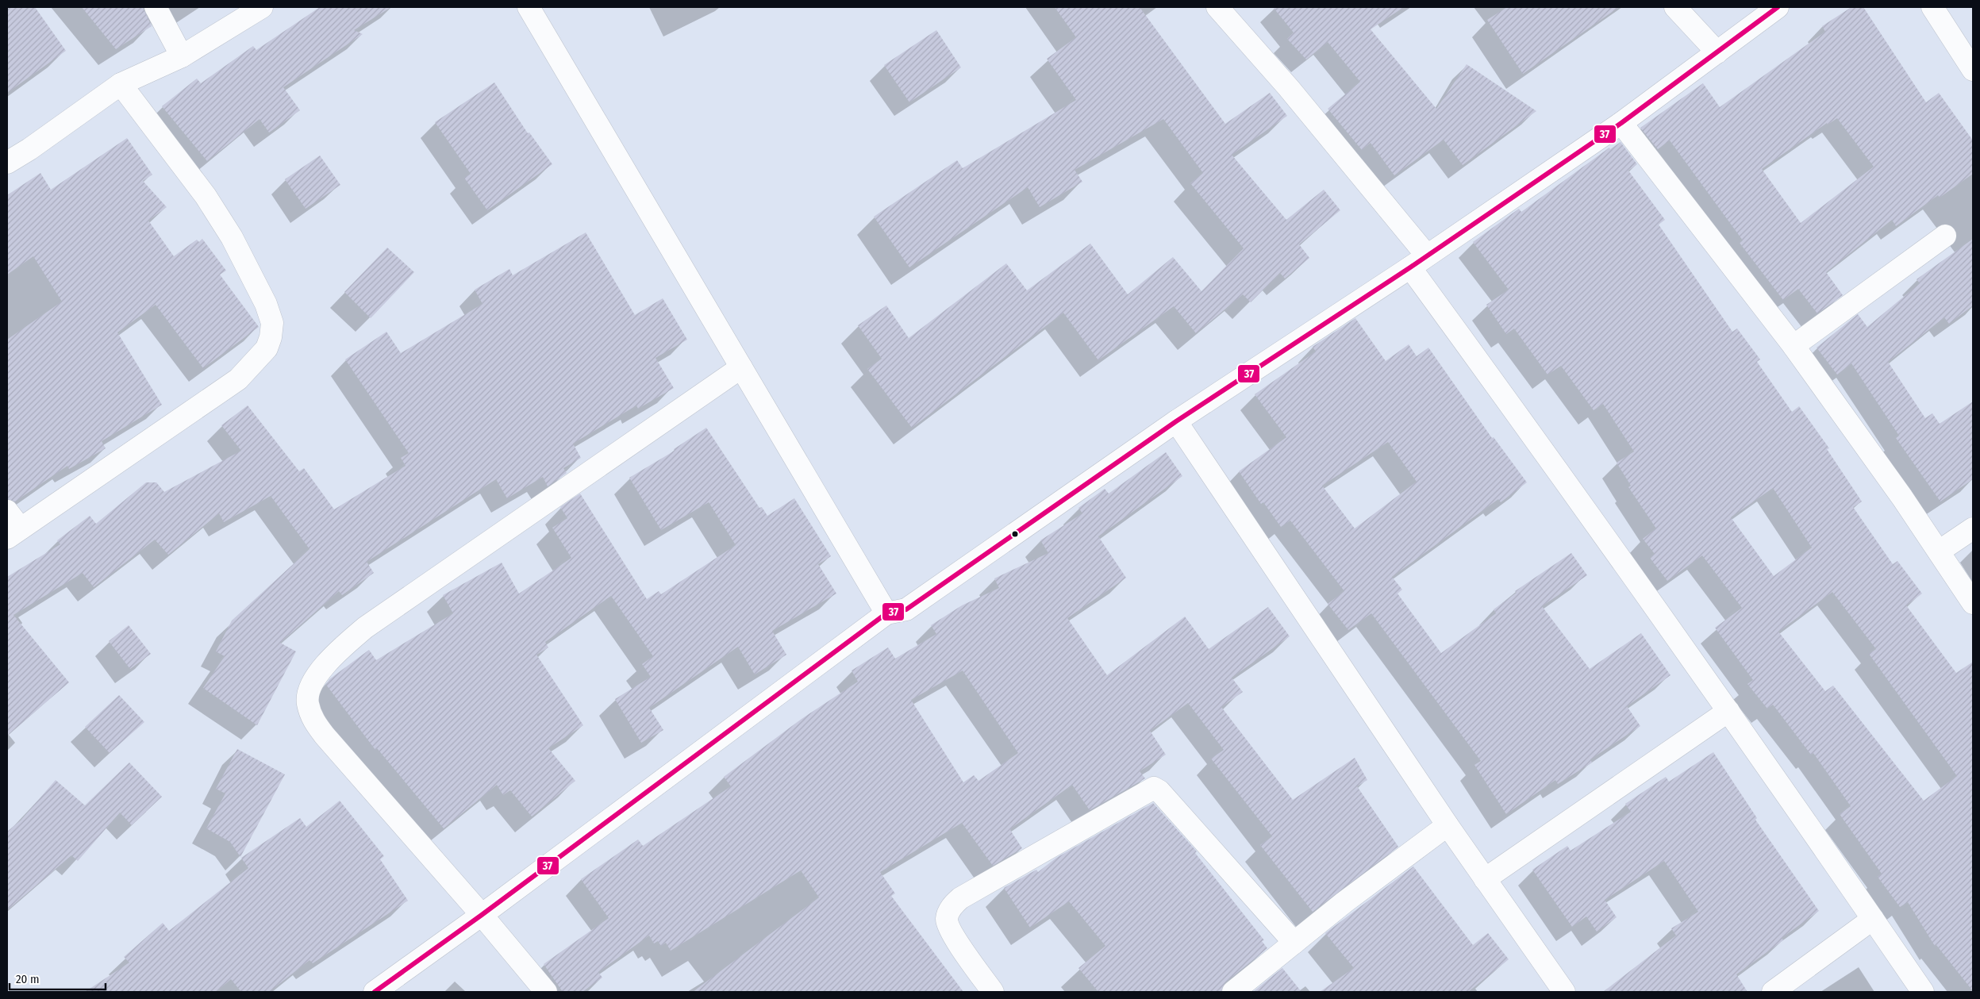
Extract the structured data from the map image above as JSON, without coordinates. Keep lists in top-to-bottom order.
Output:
{
  "lines": ["transit line 37"],
  "scale_bar": "20 m"
}
